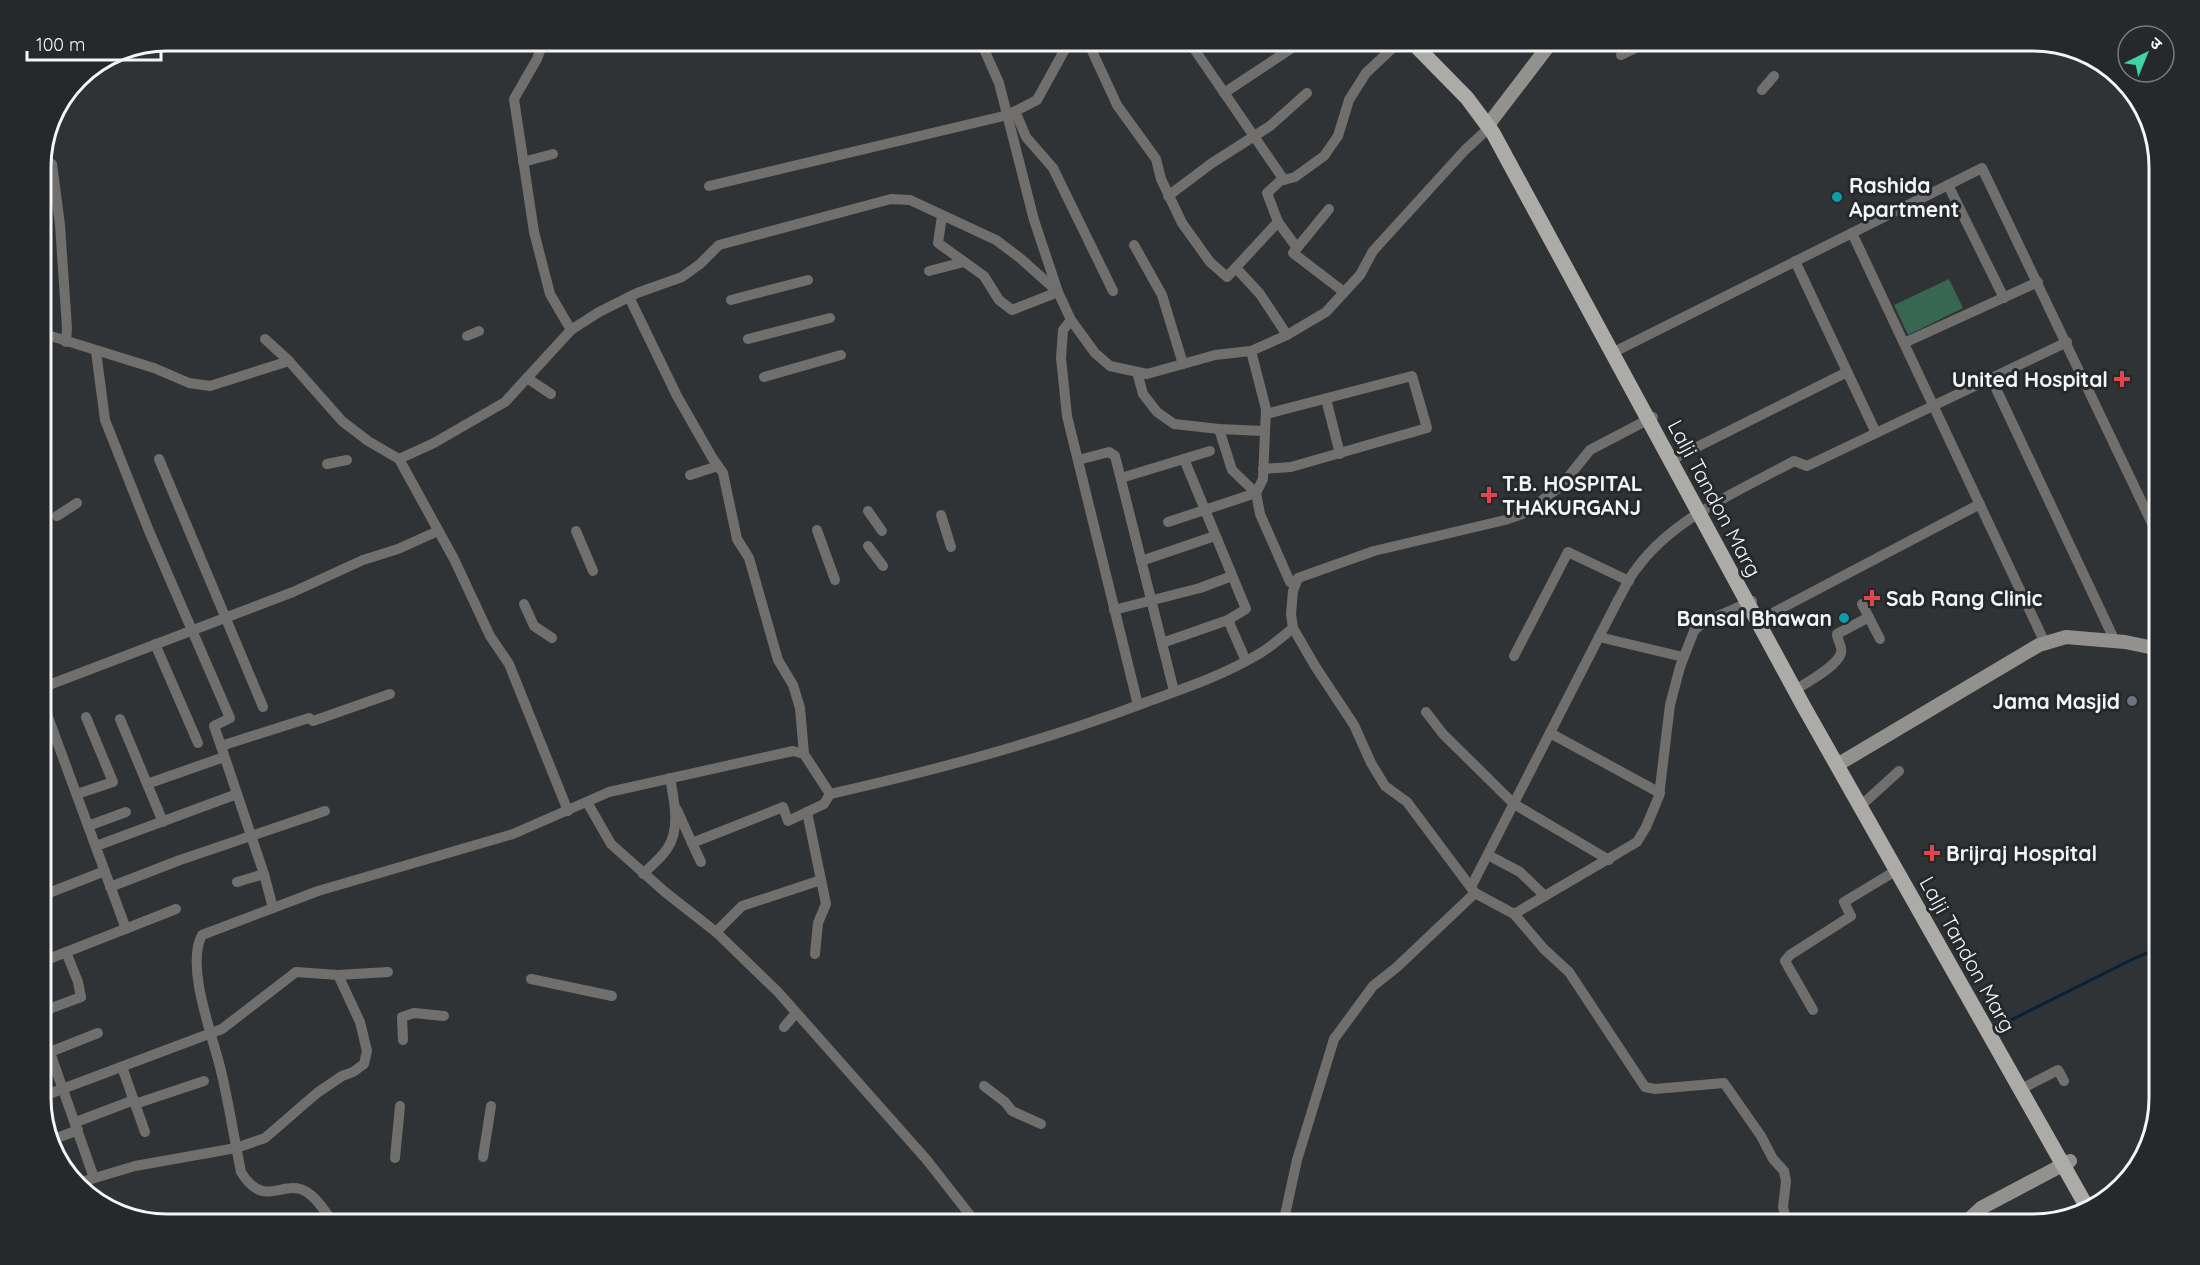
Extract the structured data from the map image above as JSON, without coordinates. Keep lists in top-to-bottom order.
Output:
{
  "streets": {
    "main road": ["Lalji Tandon Marg"]
  },
  "places": {
    "other": ["Rashida Apartment", "Bansal Bhawan", "Jama Masjid"],
    "health": [
      "United Hospital",
      "T.B. HOSPITAL THAKURGANJ",
      "Sab Rang Clinic",
      "Brijraj Hospital"
    ]
  },
  "scale_bar": "100 m",
  "north": "top right"
}
